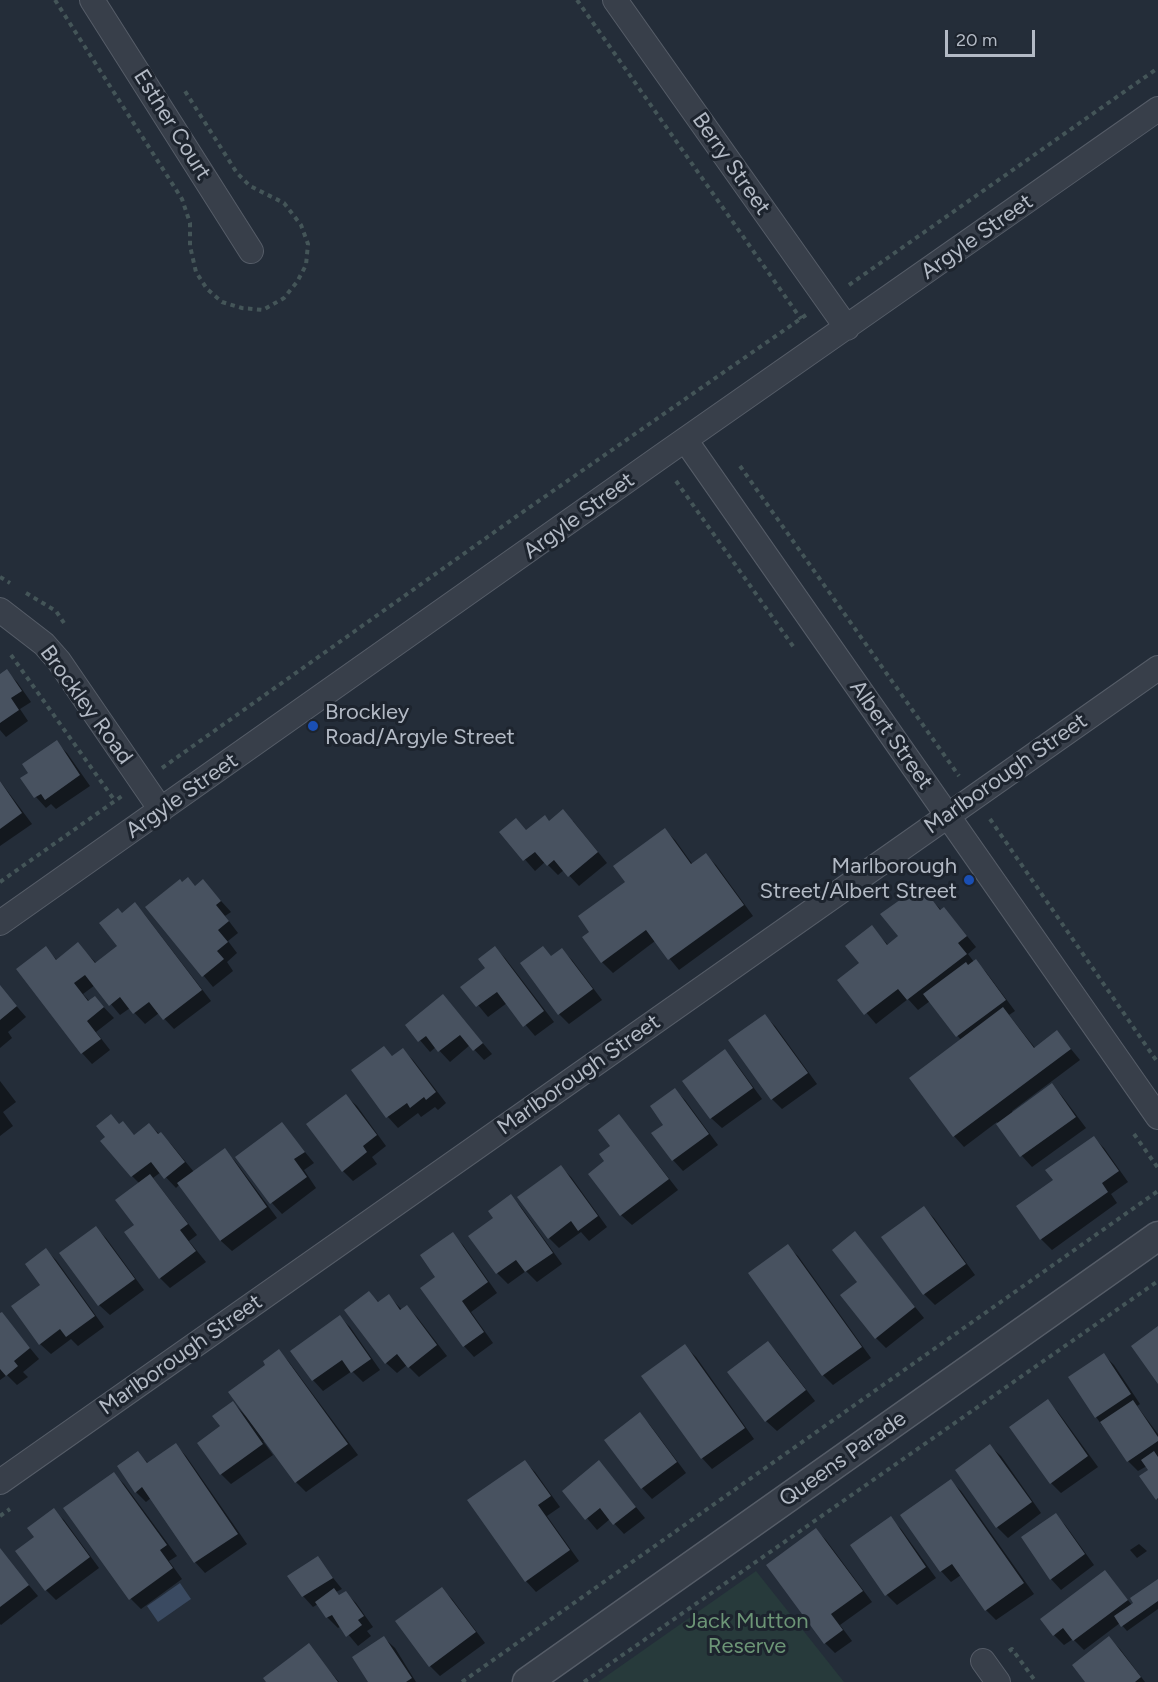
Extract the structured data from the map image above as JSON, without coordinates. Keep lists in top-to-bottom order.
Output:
{
  "streets": {
    "street": [
      "Esther Court",
      "Berry Street",
      "Argyle Street",
      "Brockley Road",
      "Albert Street",
      "Marlborough Street",
      "Queens Parade"
    ]
  },
  "crossings": [
    ["Berry Street", "Argyle Street"],
    ["Argyle Street", "Brockley Road"],
    ["Argyle Street", "Albert Street"],
    ["Albert Street", "Marlborough Street"]
  ],
  "parks": ["Jack Mutton Reserve"],
  "places": ["Brockley Road/Argyle Street", "Marlborough Street/Albert Street"],
  "scale_bar": "20 m"
}
